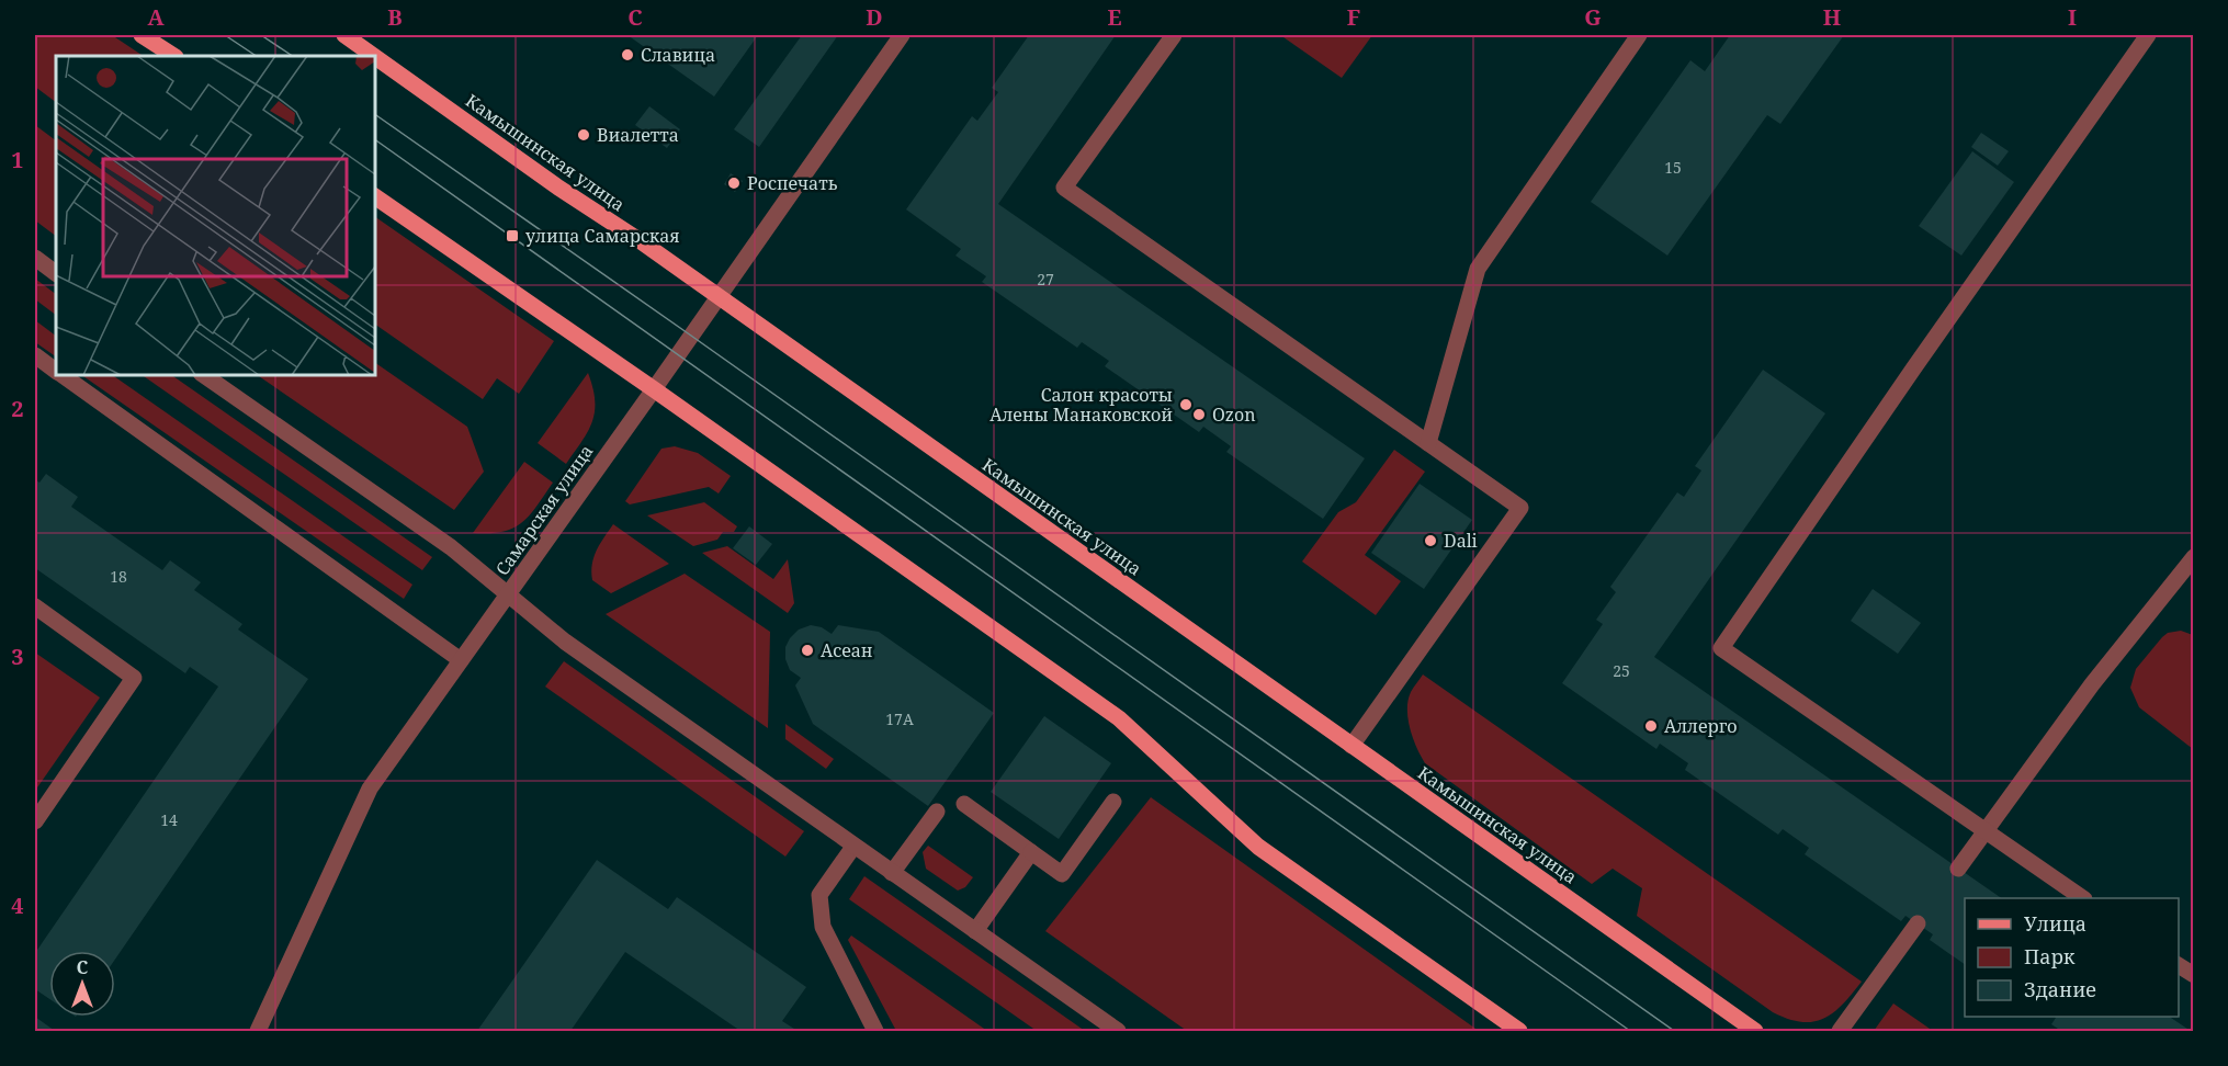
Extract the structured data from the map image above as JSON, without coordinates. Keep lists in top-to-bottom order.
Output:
{
  "streets": {
    "main road": ["Камышинская улица"],
    "street": ["Самарская улица"]
  },
  "crossings": [
    ["Камышинская улица", "Самарская улица"]
  ],
  "places": {
    "other": [
      "Славица",
      "Виалетта",
      "Роспечать",
      "Салон красоты Алены Манаковской",
      "Ozon",
      "Dali",
      "Асеан",
      "Аллерго"
    ],
    "transit": ["улица Самарская"]
  },
  "house_numbers": [
    "15",
    "27",
    "18",
    "25",
    "17А",
    "14"
  ],
  "legend": ["Улица", "Парк", "Здание"],
  "north": "top",
  "grid": {
    "columns": [
      "A",
      "B",
      "C",
      "D",
      "E",
      "F",
      "G",
      "H",
      "I"
    ],
    "rows": [
      "1",
      "2",
      "3",
      "4"
    ]
  }
}
